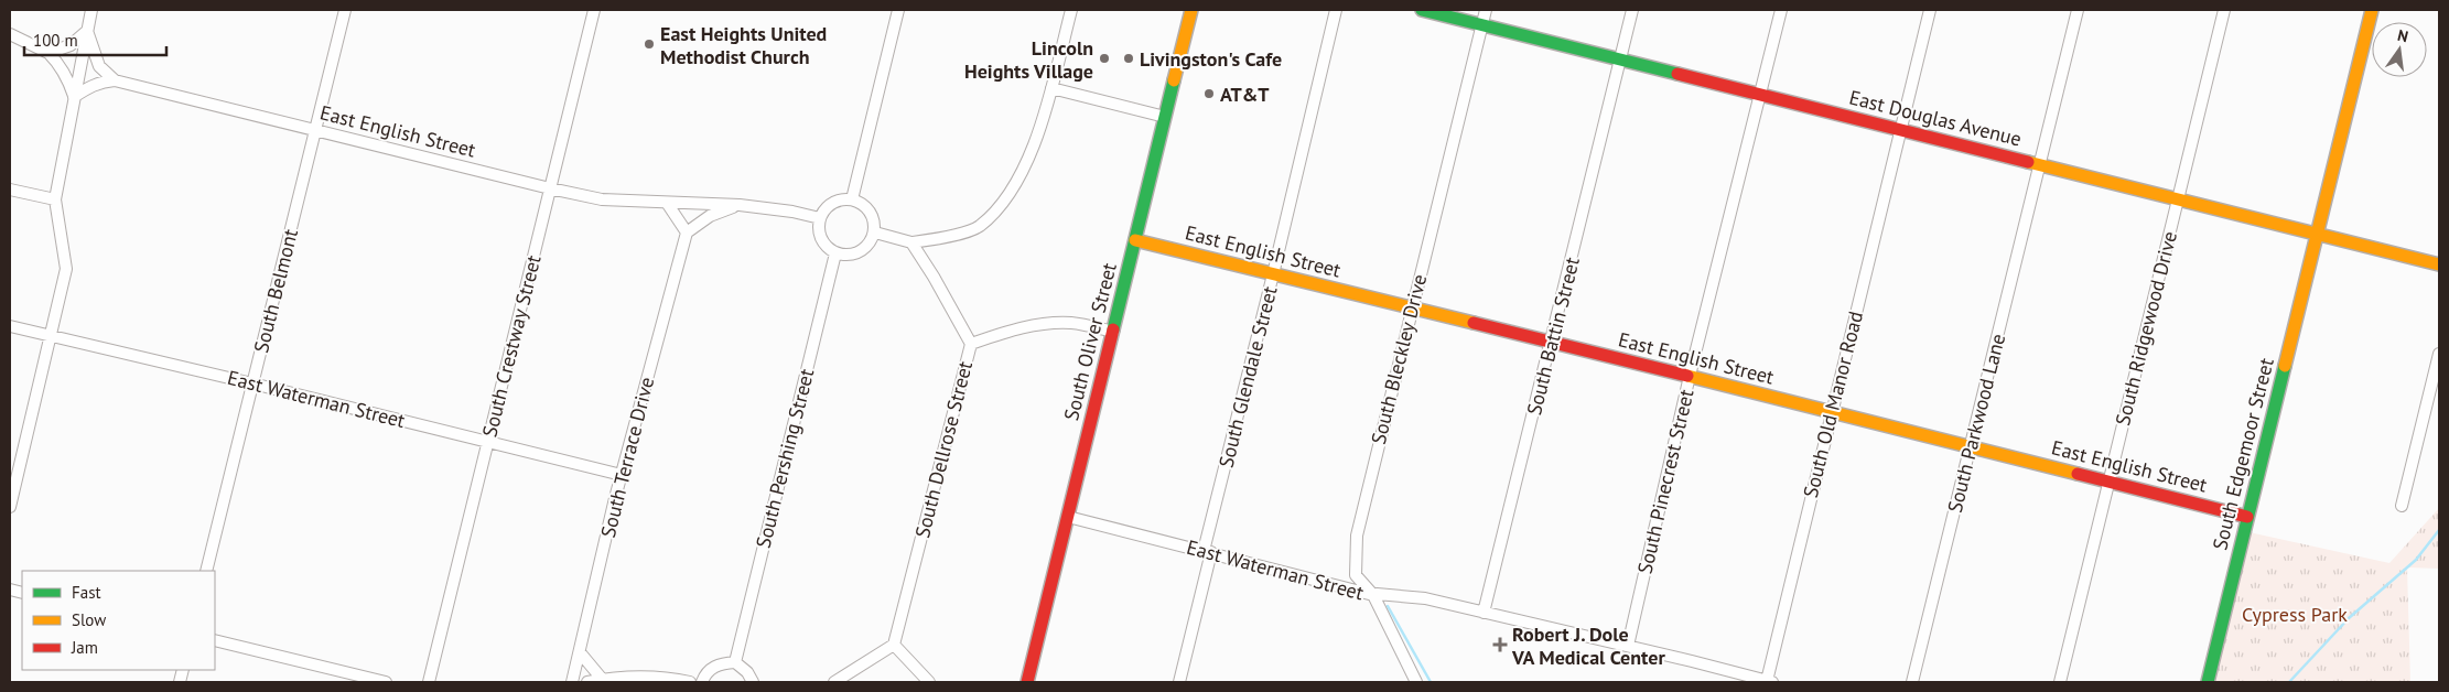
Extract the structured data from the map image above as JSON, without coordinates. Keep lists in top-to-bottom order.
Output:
{
  "streets": {
    "street": [
      "East Douglas Avenue",
      "East English Street",
      "South Belmont",
      "South Ridgewood Drive",
      "South Battin Street",
      "South Oliver Street",
      "South Crestway Street",
      "South Bleckley Drive",
      "South Glendale Street",
      "East Waterman Street",
      "South Old Manor Road",
      "South Parkwood Lane",
      "South Dellrose Street",
      "South Edgemoor Street",
      "South Terrace Drive",
      "South Pershing Street",
      "South Pinecrest Street"
    ]
  },
  "crossings": [
    ["East Douglas Avenue", "South Ridgewood Drive"],
    ["East Douglas Avenue", "South Battin Street"],
    ["East Douglas Avenue", "South Bleckley Drive"],
    ["East Douglas Avenue", "South Old Manor Road"],
    ["East Douglas Avenue", "South Parkwood Lane"],
    ["East Douglas Avenue", "South Edgemoor Street"],
    ["East Douglas Avenue", "South Pinecrest Street"],
    ["East English Street", "South Belmont"],
    ["East English Street", "South Ridgewood Drive"],
    ["East English Street", "South Battin Street"],
    ["East English Street", "South Oliver Street"],
    ["East English Street", "South Crestway Street"],
    ["East English Street", "South Bleckley Drive"],
    ["East English Street", "South Glendale Street"],
    ["East English Street", "South Old Manor Road"],
    ["East English Street", "South Parkwood Lane"],
    ["East English Street", "South Edgemoor Street"],
    ["East English Street", "South Pershing Street"],
    ["East English Street", "South Pinecrest Street"],
    ["South Belmont", "East Waterman Street"],
    ["South Battin Street", "East Waterman Street"],
    ["South Oliver Street", "East Waterman Street"],
    ["South Crestway Street", "East Waterman Street"],
    ["South Bleckley Drive", "East Waterman Street"],
    ["South Glendale Street", "East Waterman Street"],
    ["East Waterman Street", "South Old Manor Road"],
    ["East Waterman Street", "South Terrace Drive"],
    ["East Waterman Street", "South Pinecrest Street"]
  ],
  "parks": ["Cypress Park"],
  "places": {
    "other": [
      "East Heights United Methodist Church",
      "Lincoln Heights Village",
      "Livingston's Cafe",
      "AT&T"
    ],
    "health": ["Robert J. Dole VA Medical Center"]
  },
  "legend": ["Fast", "Slow", "Jam"],
  "scale_bar": "100 m",
  "north": "top"
}
